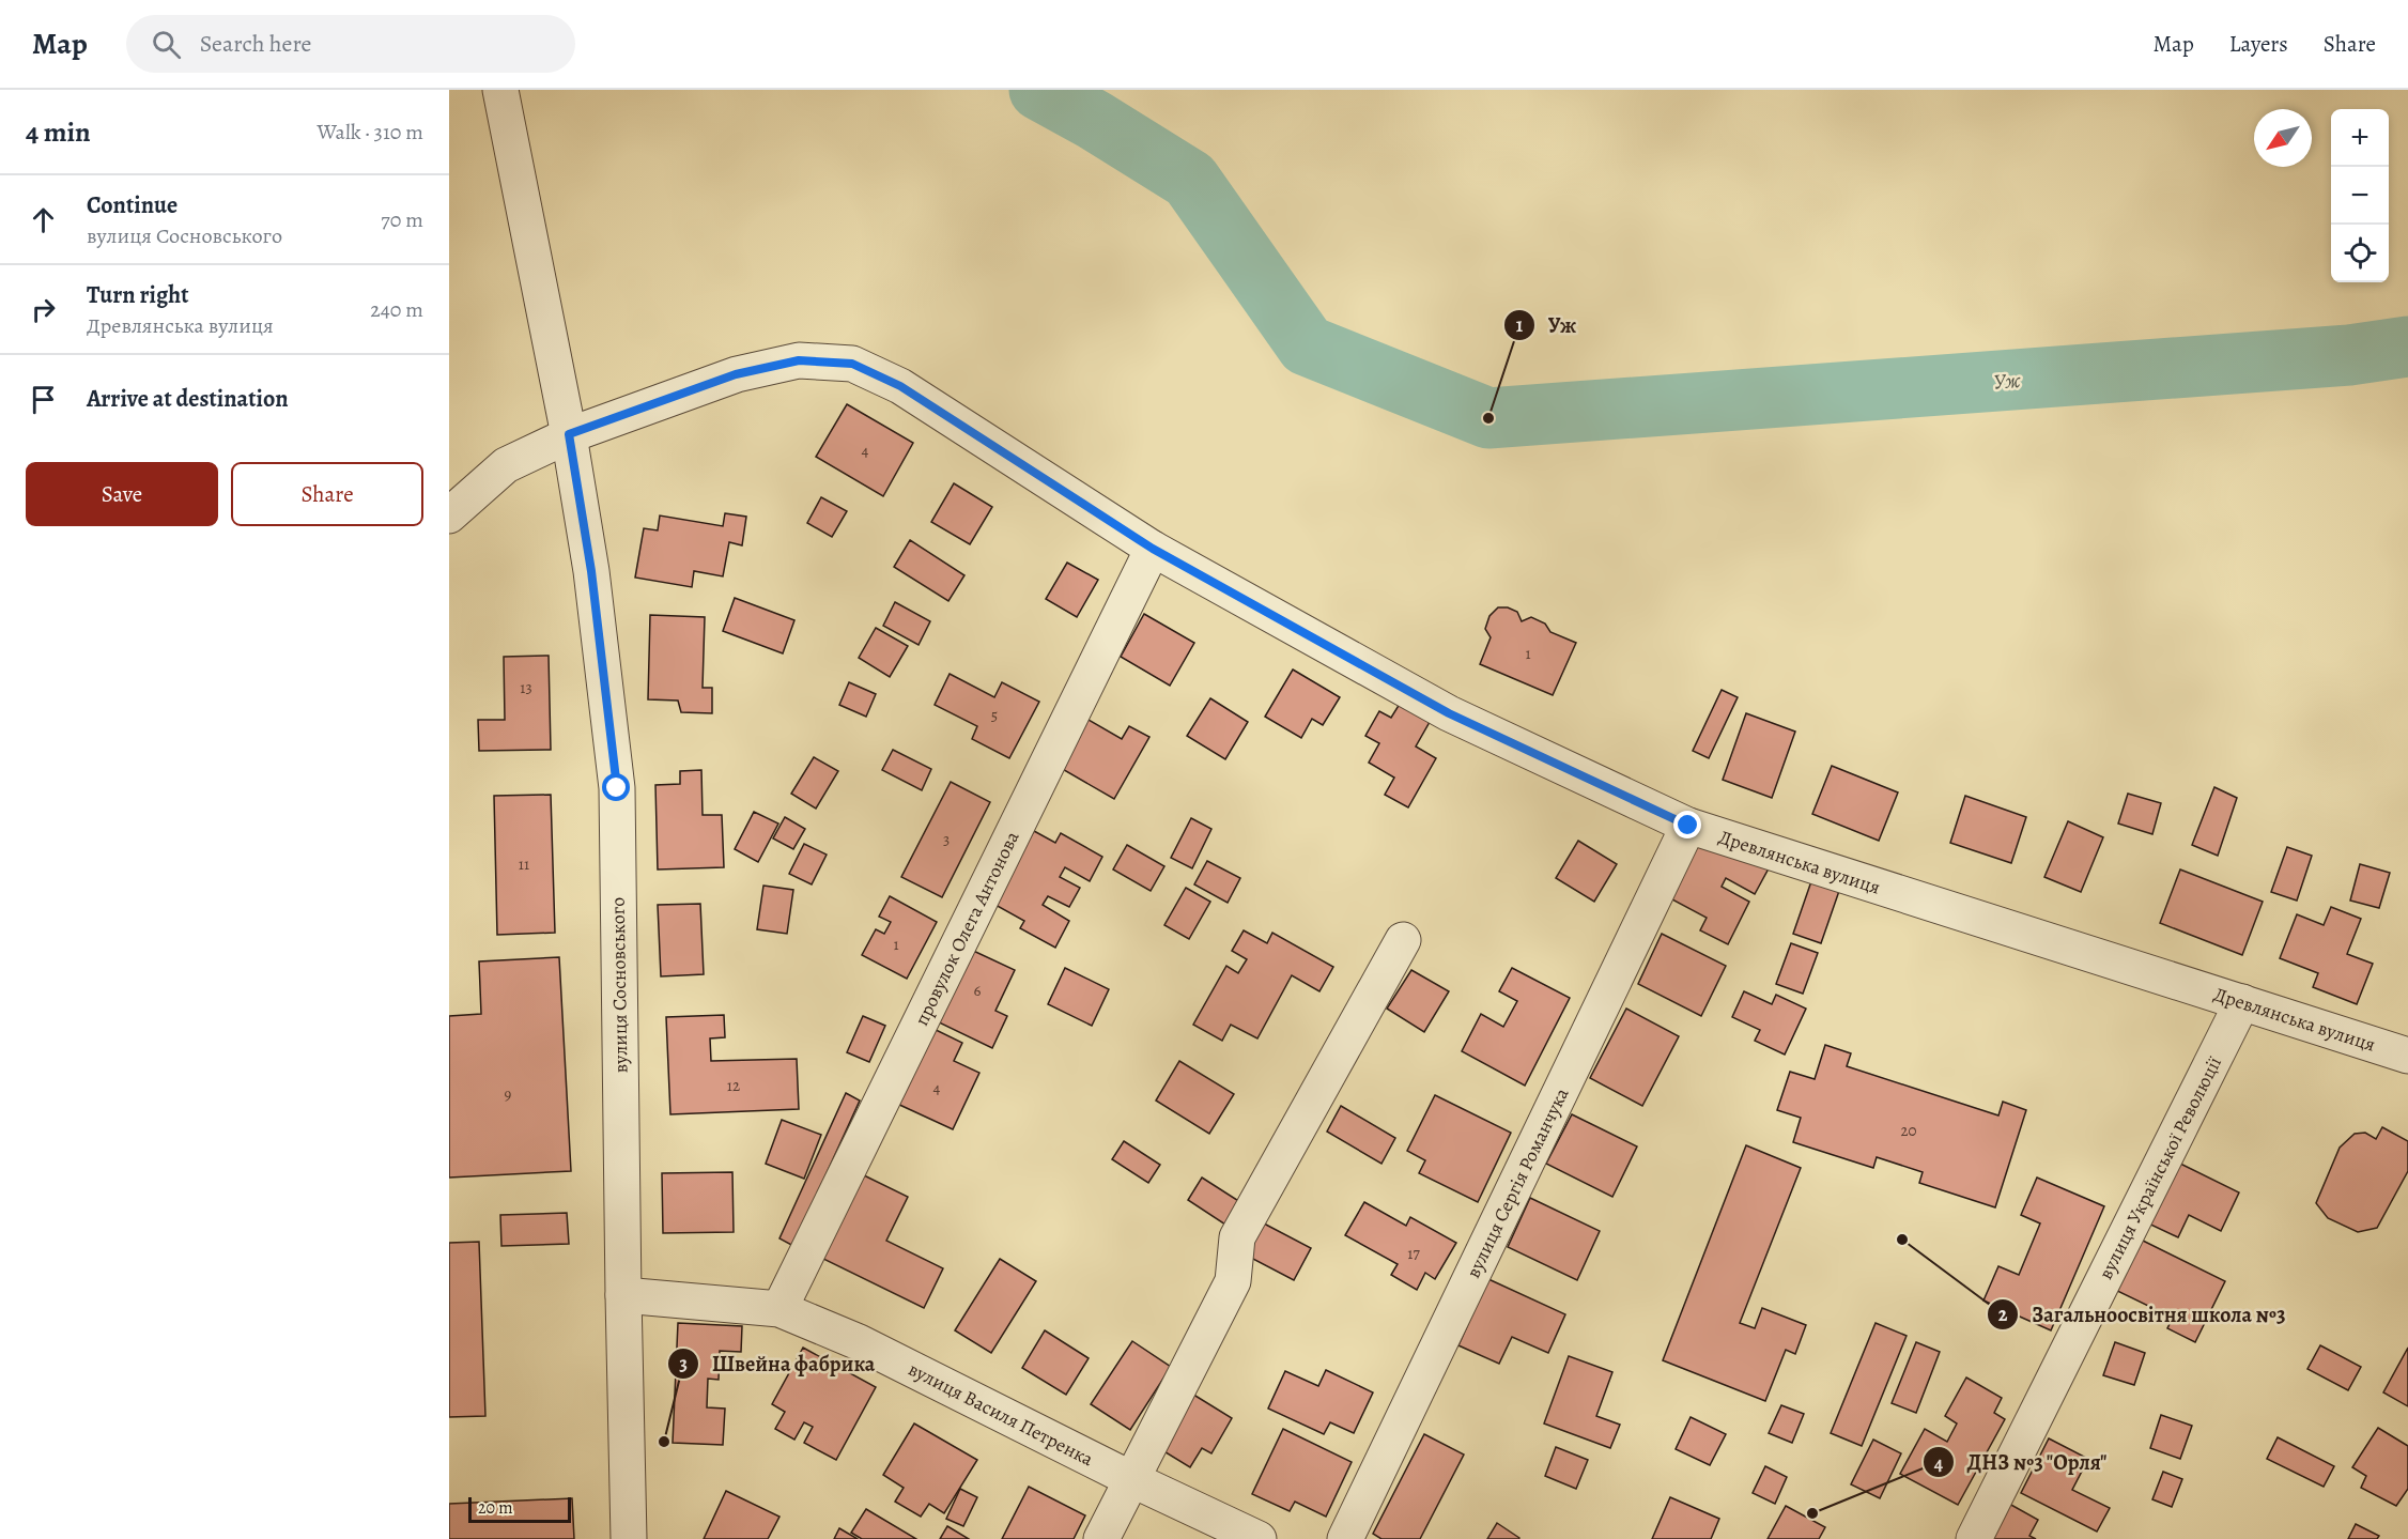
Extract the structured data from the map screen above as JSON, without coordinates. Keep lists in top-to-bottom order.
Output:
{
  "streets": {
    "street": [
      "Древлянська вулиця",
      "провулок Олега Антонова",
      "вулиця Сосновського",
      "вулиця Української Революції",
      "вулиця Сергія Романчука",
      "вулиця Василя Петренка"
    ]
  },
  "crossings": [
    ["Древлянська вулиця", "провулок Олега Антонова"],
    ["Древлянська вулиця", "вулиця Сосновського"],
    ["Древлянська вулиця", "вулиця Української Революції"],
    ["Древлянська вулиця", "вулиця Сергія Романчука"],
    ["провулок Олега Антонова", "вулиця Василя Петренка"],
    ["вулиця Сосновського", "вулиця Василя Петренка"]
  ],
  "water": ["Уж"],
  "places": [
    "Уж",
    "Загальноосвітня школа №3",
    "Швейна фабрика",
    "ДНЗ №3 \"Орля\""
  ],
  "house_numbers": [
    "4",
    "1",
    "13",
    "5",
    "3",
    "11",
    "1",
    "6",
    "12",
    "4",
    "9",
    "20",
    "17"
  ],
  "scale_bar": "20 m",
  "north": "bottom left",
  "page": {
    "header": "Map",
    "search": "Search here",
    "nav": ["Map", "Layers", "Share"],
    "heading": ["4 min", "Walk · 310 m"],
    "map_buttons": ["+", "−"],
    "list": [
      ["Continue", "вулиця Сосновського", "70 m"],
      ["Turn right", "Древлянська вулиця", "240 m"],
      "Arrive at destination"
    ],
    "buttons": ["Save", "Share"],
    "scale": "20 m"
  }
}
